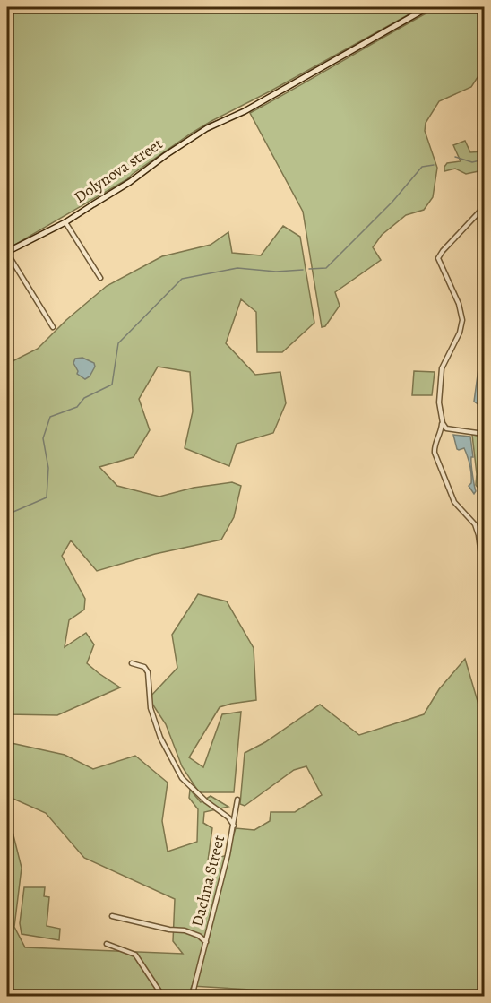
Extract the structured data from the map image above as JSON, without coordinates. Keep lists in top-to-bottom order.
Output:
{
  "streets": {
    "street": ["Dolynova street", "Dachna Street"]
  }
}
